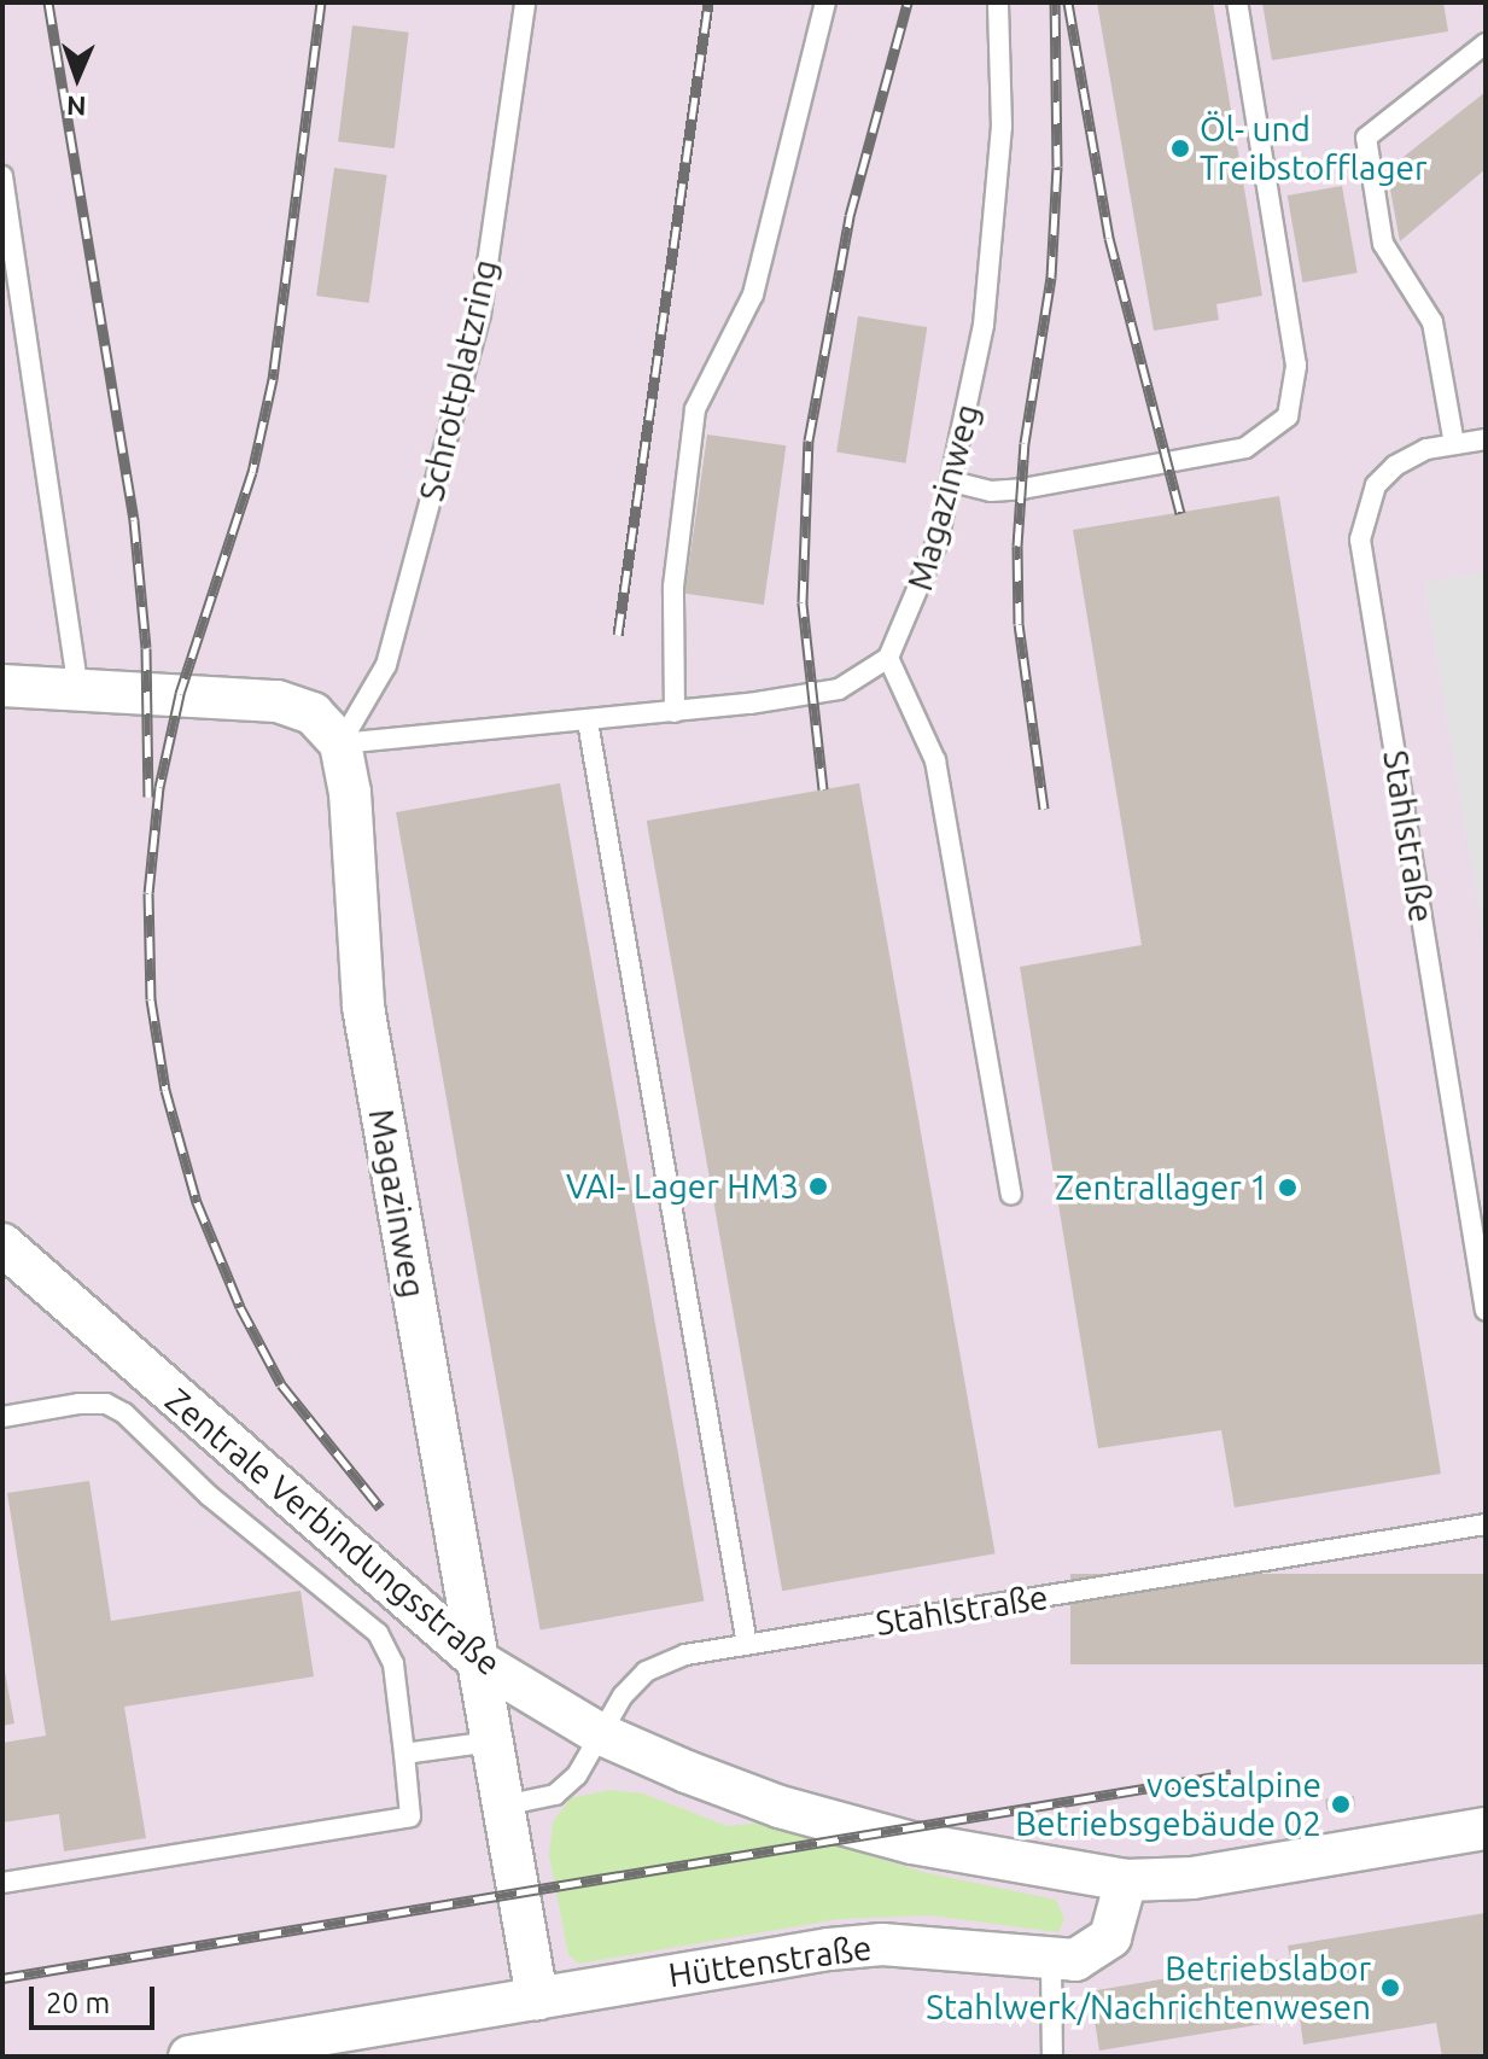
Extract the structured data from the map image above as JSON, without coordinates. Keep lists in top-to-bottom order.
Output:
{
  "streets": {
    "street": ["Magazinweg", "Zentrale Verbindungsstraße", "Hüttenstraße"],
    "lane": ["Schrottplatzring", "Stahlstraße"]
  },
  "crossings": [
    ["Schrottplatzring", "Magazinweg"],
    ["Magazinweg", "Zentrale Verbindungsstraße"],
    ["Stahlstraße", "Zentrale Verbindungsstraße"],
    ["Zentrale Verbindungsstraße", "Hüttenstraße"]
  ],
  "places": [
    "Öl- und Treibstofflager",
    "VAI- Lager HM3",
    "Zentrallager 1",
    "voestalpine Betriebsgebäude 02",
    "Betriebslabor Stahlwerk/Nachrichtenwesen"
  ],
  "scale_bar": "20 m",
  "north": "bottom"
}
